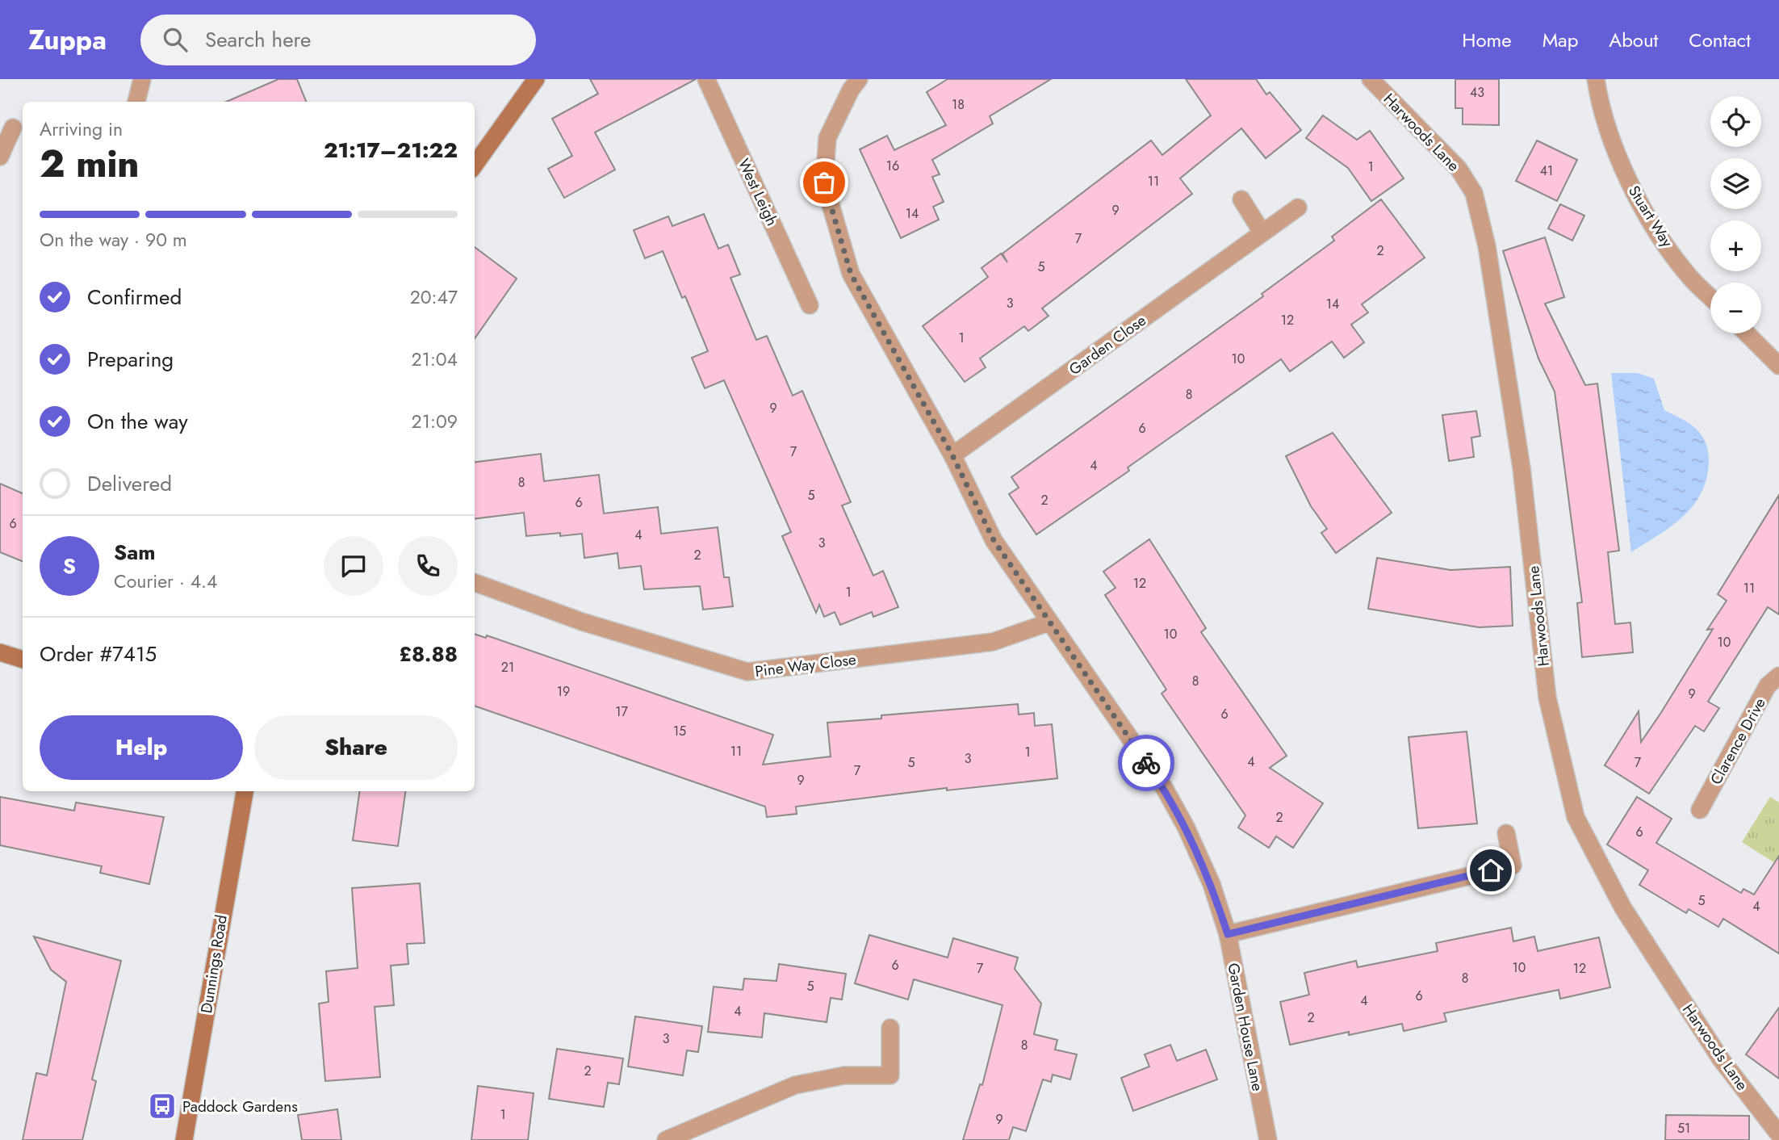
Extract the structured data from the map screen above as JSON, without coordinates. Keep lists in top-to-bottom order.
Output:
{
  "streets": {
    "street": [
      "Harwoods Lane",
      "West Leigh",
      "Stuart Way",
      "Garden Close",
      "Pine Way Close",
      "Clarence Drive",
      "Dunnings Road",
      "Garden House Lane"
    ]
  },
  "crossings": [
    ["Garden Close", "Garden House Lane"],
    ["Pine Way Close", "Garden House Lane"]
  ],
  "places": {
    "bus stop": ["Paddock Gardens"]
  },
  "house_numbers": [
    "43",
    "18",
    "16",
    "1",
    "41",
    "11",
    "9",
    "14",
    "7",
    "2",
    "5",
    "3",
    "14",
    "12",
    "1",
    "10",
    "8",
    "9",
    "6",
    "7",
    "4",
    "8",
    "5",
    "2",
    "6",
    "6",
    "4",
    "3",
    "2",
    "12",
    "11",
    "1",
    "10",
    "10",
    "21",
    "8",
    "19",
    "9",
    "17",
    "6",
    "15",
    "11",
    "1",
    "3",
    "4",
    "5",
    "7",
    "7",
    "9",
    "2",
    "6",
    "5",
    "4",
    "6",
    "10",
    "7",
    "12",
    "8",
    "5",
    "6",
    "4",
    "4",
    "2",
    "3",
    "8",
    "2",
    "1",
    "9",
    "51"
  ],
  "page": {
    "header": "Zuppa",
    "search": "Search here",
    "nav": [
      "Home",
      "Map",
      "About",
      "Contact"
    ],
    "map_buttons": ["+", "−"],
    "heading": ["2 min", "Arriving in", "21:17–21:22"],
    "panel": [
      "Sam",
      "Courier · 4.4",
      "Order #7415",
      "£8.88"
    ],
    "bar": "On the way · 90 m",
    "list": [
      ["Confirmed", "20:47"],
      ["Preparing", "21:04"],
      ["On the way", "21:09"],
      "Delivered"
    ],
    "round": "S",
    "buttons": ["Help", "Share"]
  }
}
